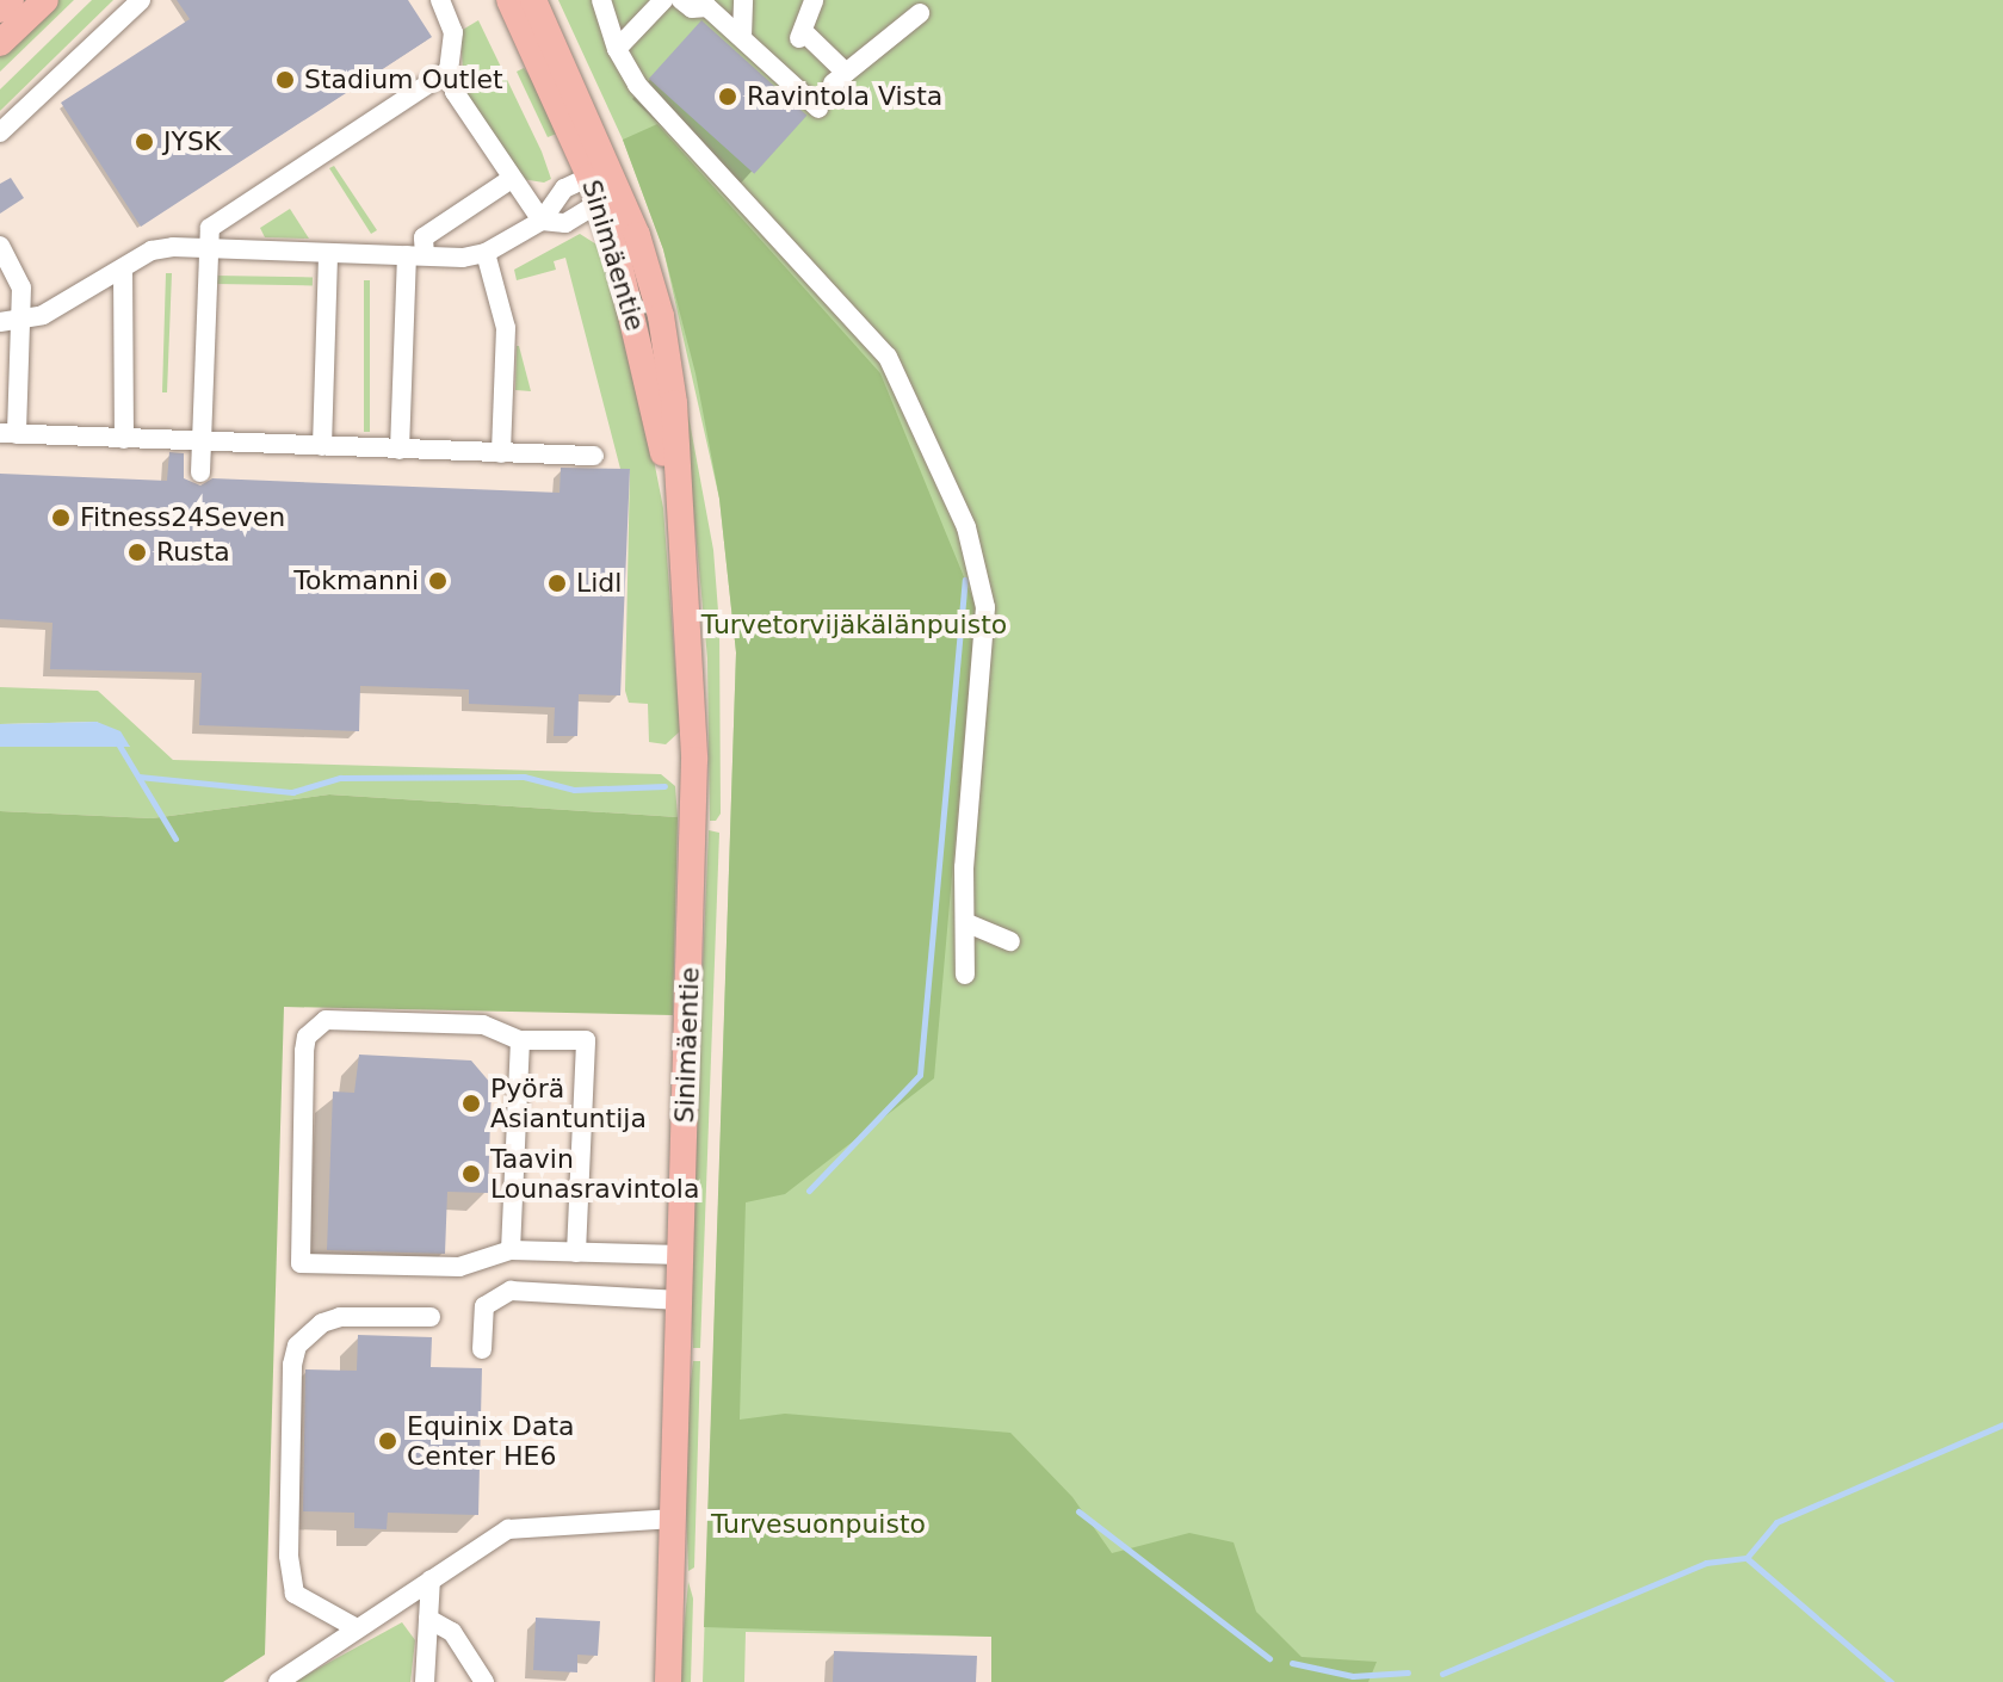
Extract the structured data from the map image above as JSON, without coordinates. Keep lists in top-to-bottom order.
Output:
{
  "streets": {
    "main road": ["Sinimäentie"]
  },
  "parks": ["Turvetorvijäkälänpuisto", "Turvesuonpuisto"],
  "places": [
    "Stadium Outlet",
    "Ravintola Vista",
    "JYSK",
    "Fitness24Seven",
    "Rusta",
    "Tokmanni",
    "Lidl",
    "Pyörä Asiantuntija",
    "Taavin Lounasravintola",
    "Equinix Data Center HE6"
  ]
}
